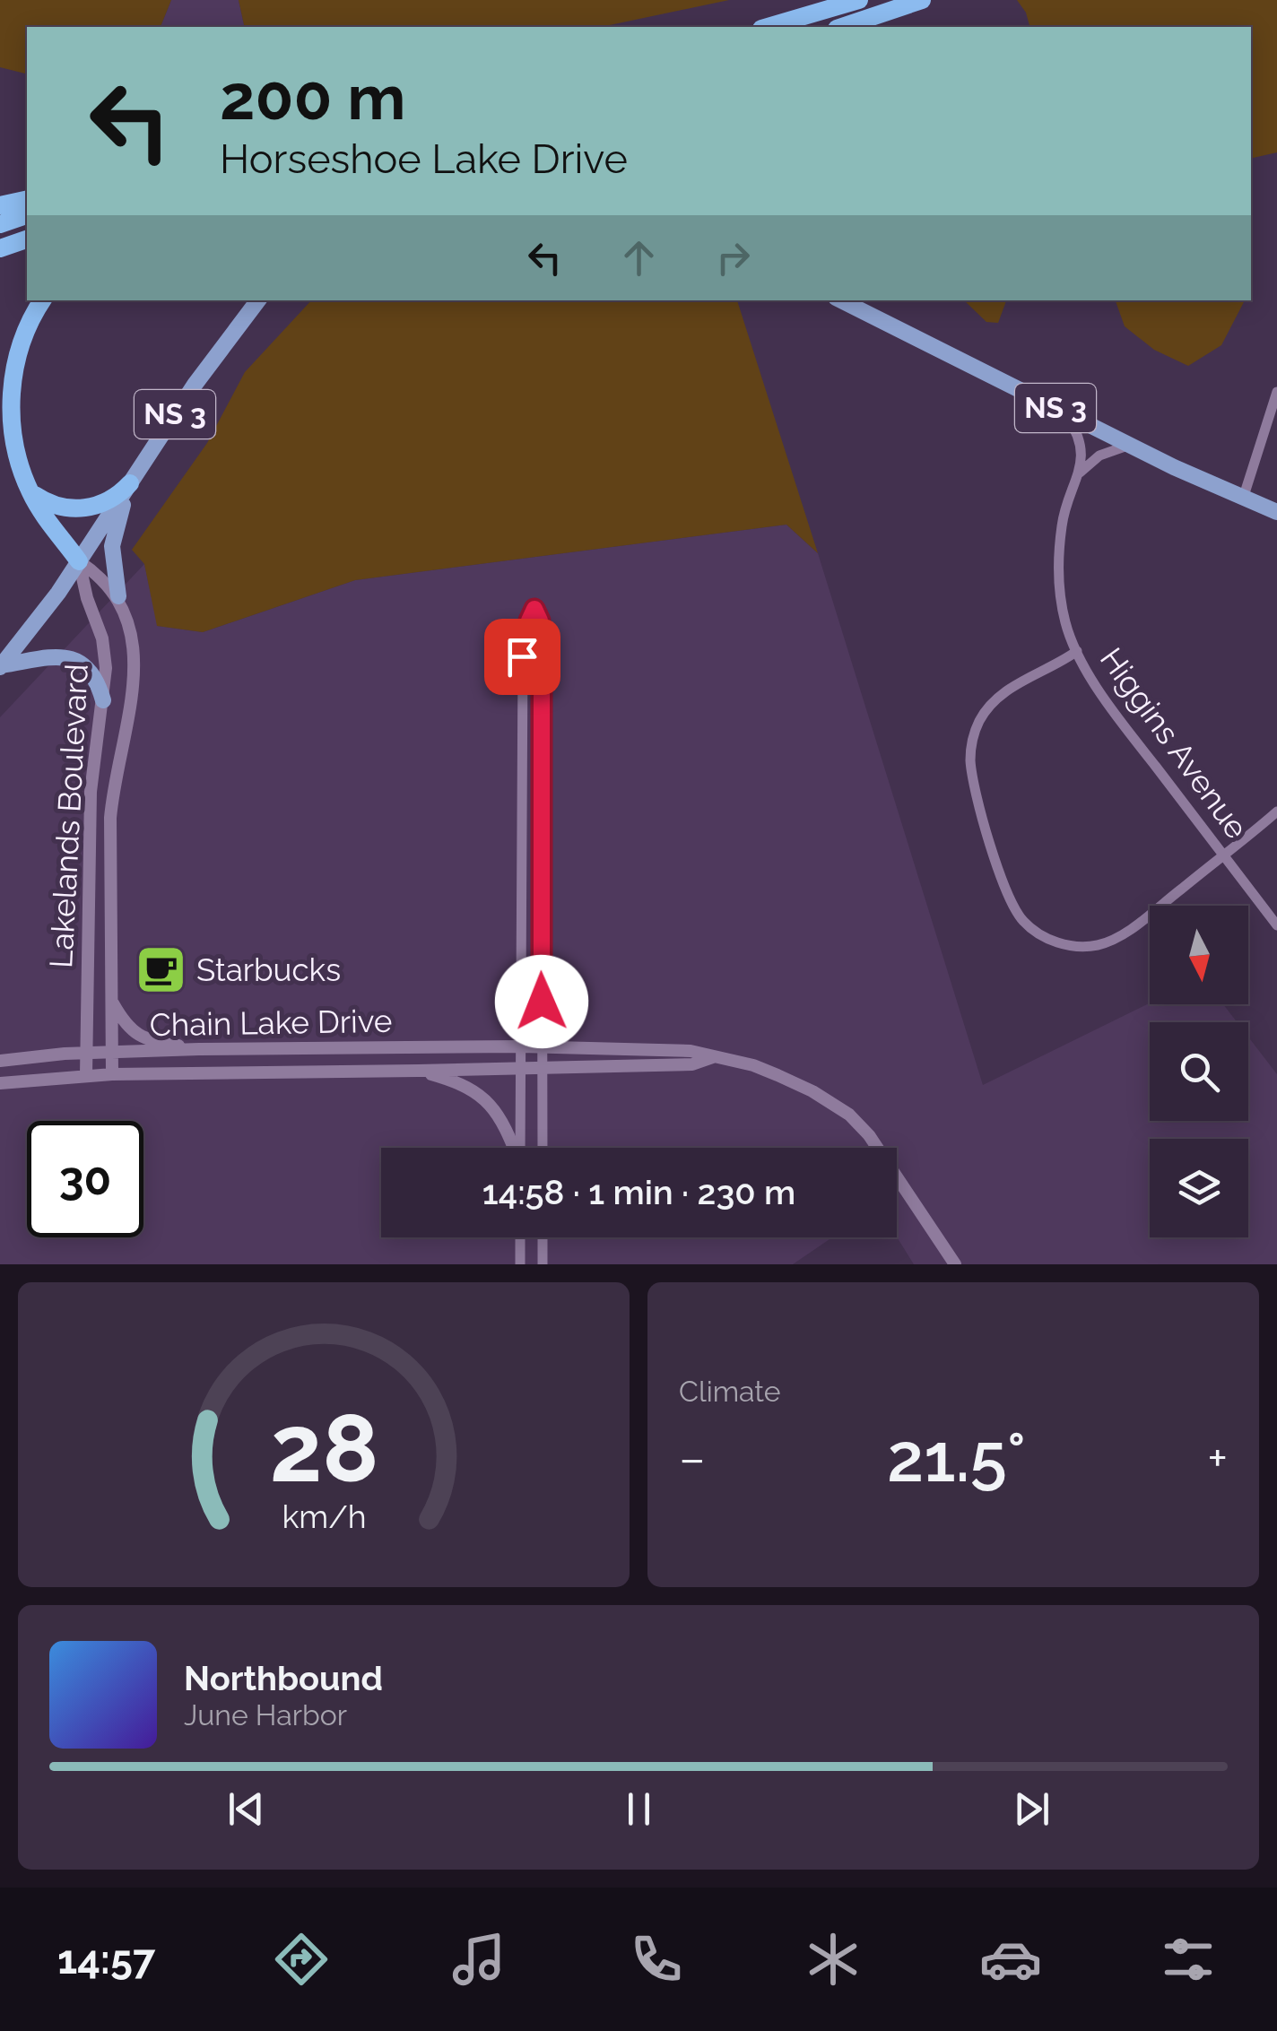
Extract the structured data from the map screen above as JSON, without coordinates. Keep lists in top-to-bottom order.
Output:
{
  "streets": {
    "main road": ["NS 3"],
    "street": ["Higgins Avenue", "Lakelands Boulevard", "Chain Lake Drive"]
  },
  "crossings": [
    ["NS 3", "Higgins Avenue"],
    ["NS 3", "Lakelands Boulevard"],
    ["Lakelands Boulevard", "Chain Lake Drive"]
  ],
  "places": {
    "cafe": ["Starbucks"]
  },
  "north": "bottom",
  "page": {
    "turn": ["200 m", "Horseshoe Lake Drive"],
    "limit": "30",
    "trip": "14:58 · 1 min · 230 m",
    "tile": "Climate",
    "heat": ["−", "21.5°", "+"],
    "song": ["Northbound", "June Harbor"],
    "tabs": "14:57",
    "gauge": ["28", "km/h"]
  }
}
